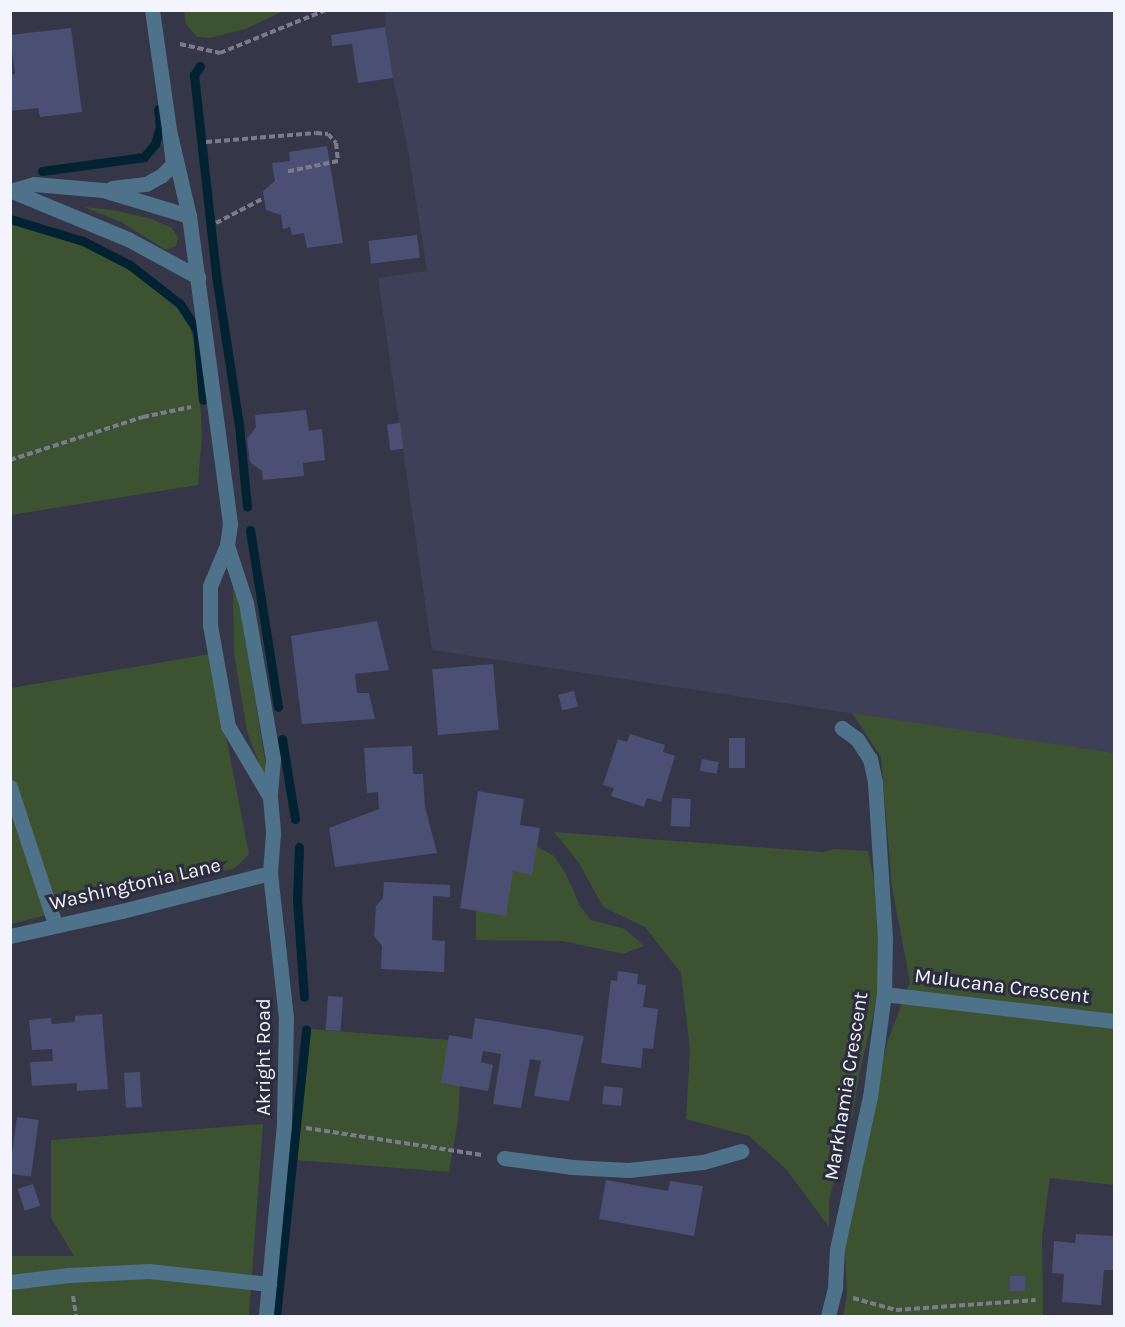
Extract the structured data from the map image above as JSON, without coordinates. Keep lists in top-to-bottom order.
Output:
{
  "streets": {
    "street": [
      "Washingtonia Lane",
      "Mulucana Crescent",
      "Akright Road",
      "Markhamia Crescent"
    ]
  },
  "crossings": [
    ["Washingtonia Lane", "Akright Road"],
    ["Mulucana Crescent", "Markhamia Crescent"]
  ]
}
